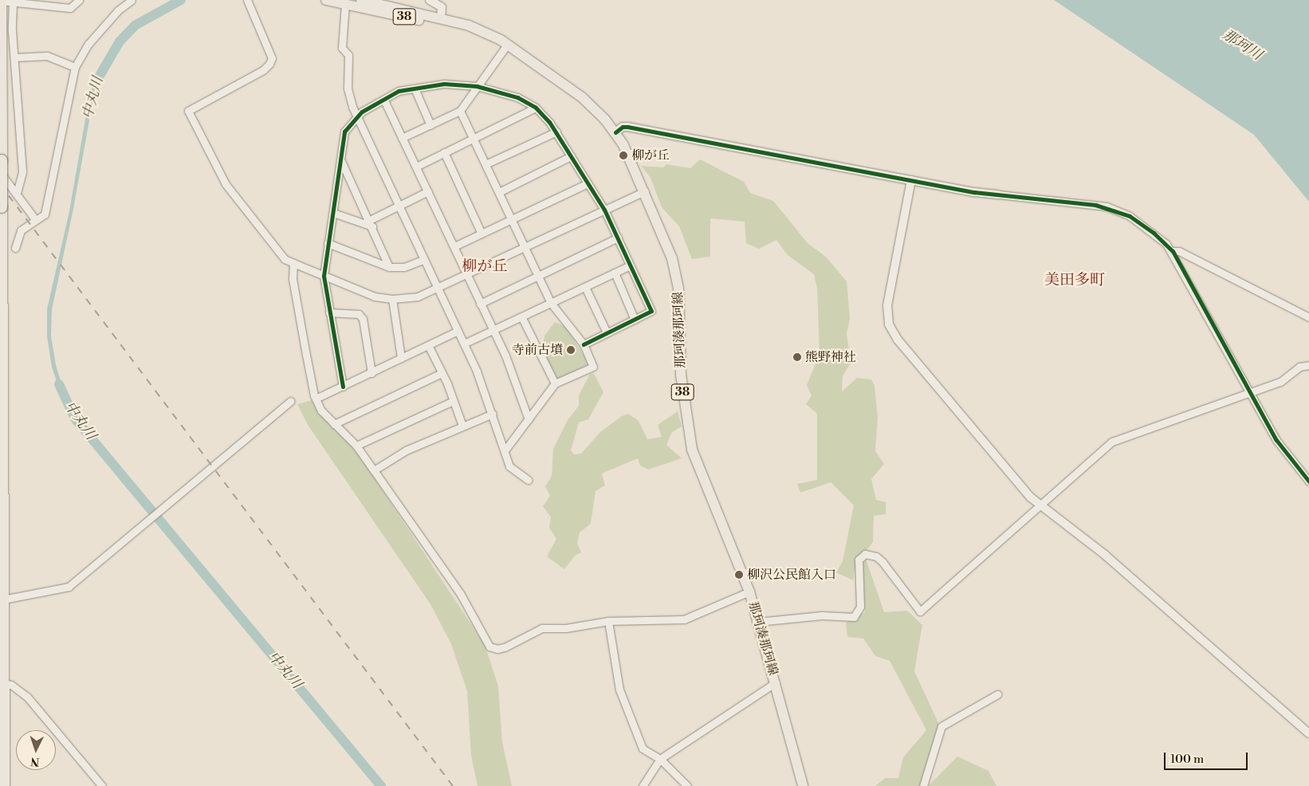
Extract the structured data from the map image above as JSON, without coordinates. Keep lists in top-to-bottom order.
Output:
{
  "streets": {
    "main road": ["38", "那珂湊那珂線"]
  },
  "districts": ["柳が丘", "美田多町"],
  "water": ["那珂川", "中丸川"],
  "places": [
    "柳が丘",
    "寺前古墳",
    "熊野神社",
    "柳沢公民館入口"
  ],
  "scale_bar": "100 m",
  "north": "bottom"
}
